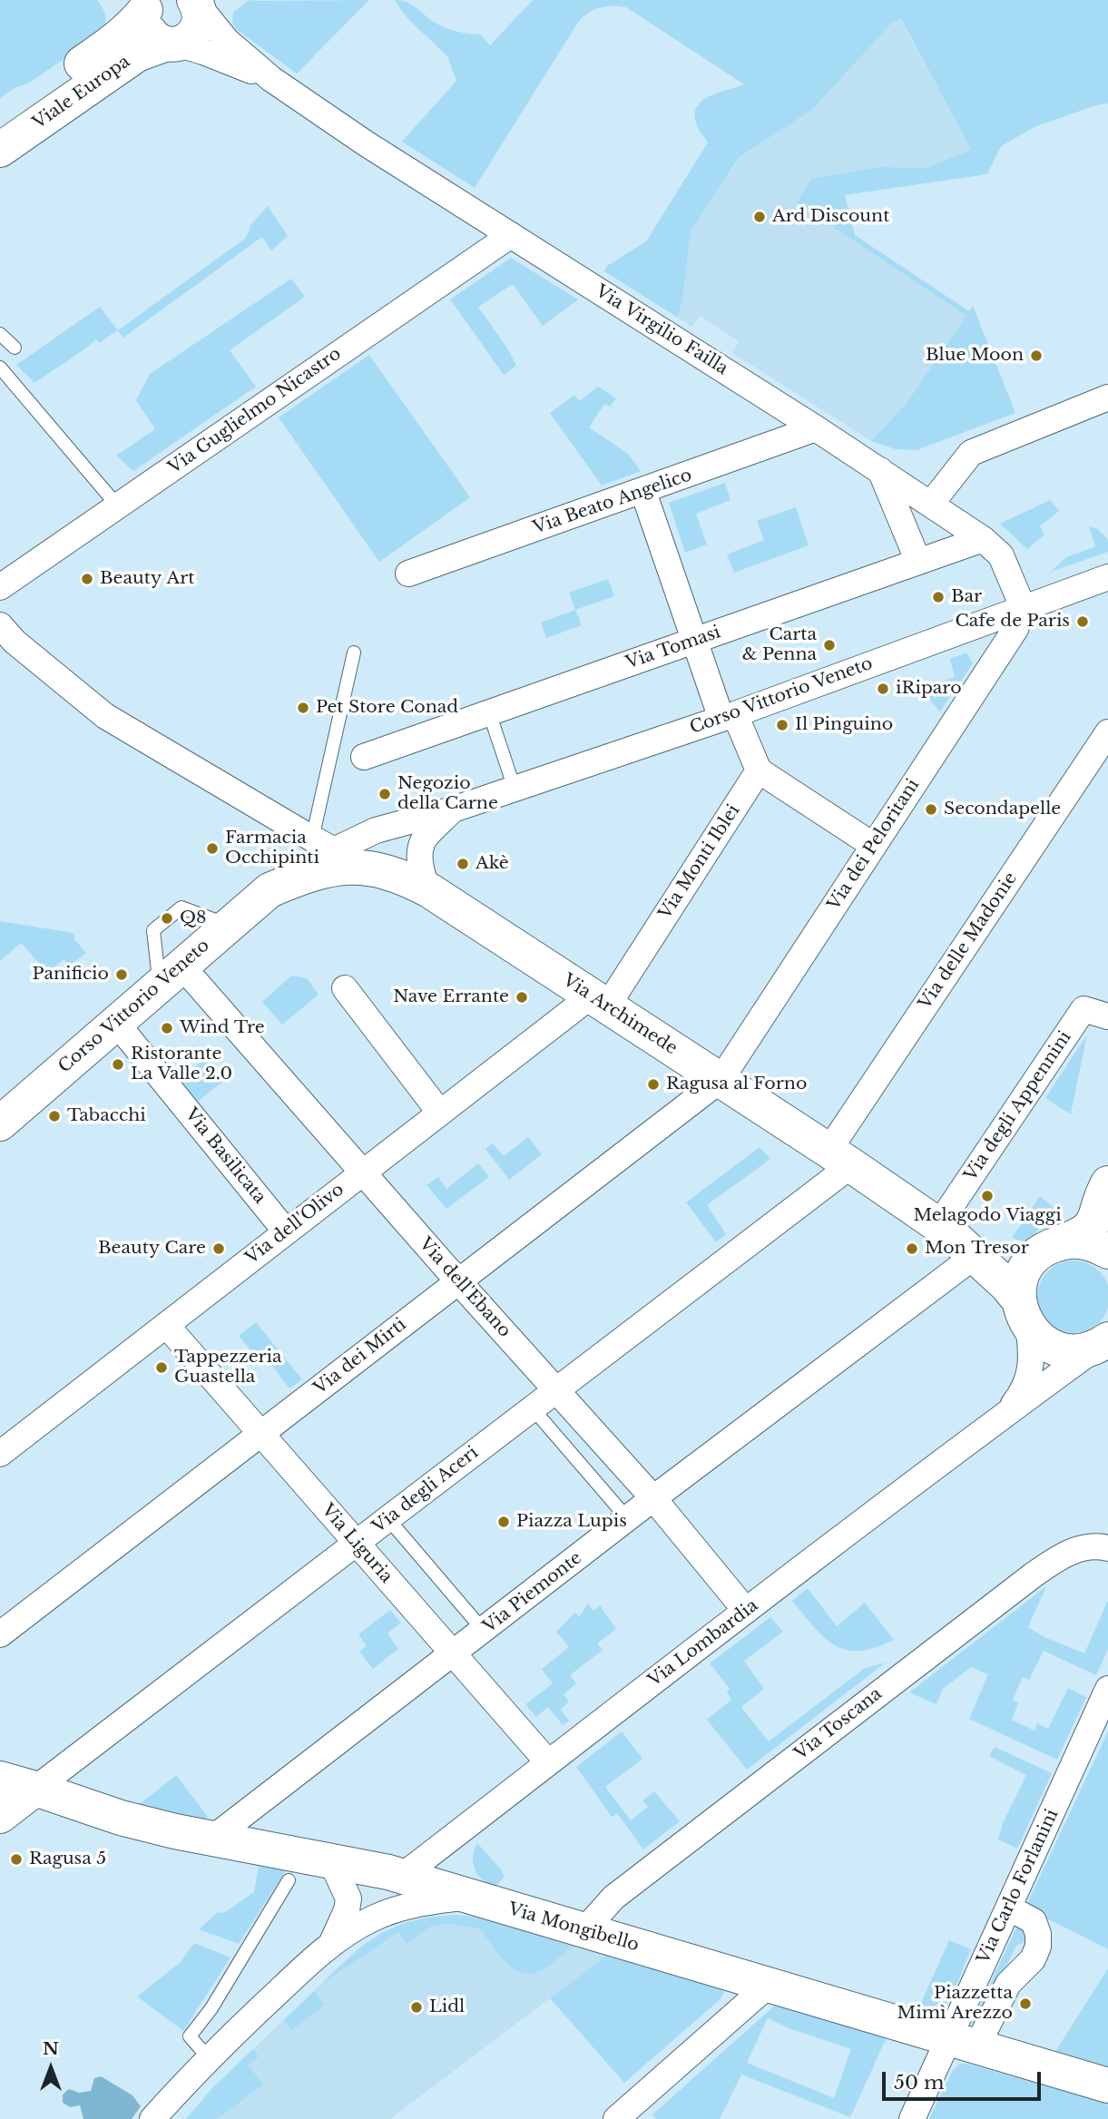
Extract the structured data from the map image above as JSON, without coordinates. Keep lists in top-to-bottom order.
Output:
{
  "streets": {
    "main road": [
      "Viale Europa",
      "Corso Vittorio Veneto",
      "Via Archimede",
      "Via Mongibello"
    ],
    "street": [
      "Via Virgilio Failla",
      "Via Guglielmo Nicastro",
      "Via Beato Angelico",
      "Via Tomasi",
      "Via dei Peloritani",
      "Via Monti Iblei",
      "Via delle Madonie",
      "Via degli Appennini",
      "Via Basilicata",
      "Via dell'Olivo",
      "Via dell'Ebano",
      "Via dei Mirti",
      "Via degli Aceri",
      "Via Liguria",
      "Via Piemonte",
      "Via Lombardia",
      "Via Toscana",
      "Via Carlo Forlanini"
    ]
  },
  "crossings": [
    ["Via Virgilio Failla", "Via Guglielmo Nicastro"],
    ["Via Virgilio Failla", "Via Beato Angelico"],
    ["Via Virgilio Failla", "Via Tomasi"],
    ["Via Virgilio Failla", "Corso Vittorio Veneto"],
    ["Via Virgilio Failla", "Via dei Peloritani"],
    ["Corso Vittorio Veneto", "Via dei Peloritani"],
    ["Corso Vittorio Veneto", "Via Archimede"],
    ["Corso Vittorio Veneto", "Via Basilicata"],
    ["Corso Vittorio Veneto", "Via dell'Ebano"],
    ["Via dei Peloritani", "Via Archimede"],
    ["Via dei Peloritani", "Via dei Mirti"],
    ["Via Monti Iblei", "Via Archimede"],
    ["Via Monti Iblei", "Via dell'Olivo"],
    ["Via delle Madonie", "Via Archimede"],
    ["Via delle Madonie", "Via degli Aceri"],
    ["Via Archimede", "Via degli Appennini"],
    ["Via Archimede", "Via dell'Olivo"],
    ["Via Archimede", "Via dei Mirti"],
    ["Via Archimede", "Via degli Aceri"],
    ["Via Archimede", "Via Piemonte"],
    ["Via degli Appennini", "Via Piemonte"],
    ["Via Basilicata", "Via dell'Olivo"],
    ["Via dell'Olivo", "Via dell'Ebano"],
    ["Via dell'Olivo", "Via Liguria"],
    ["Via dell'Ebano", "Via dei Mirti"],
    ["Via dell'Ebano", "Via degli Aceri"],
    ["Via dell'Ebano", "Via Piemonte"],
    ["Via dell'Ebano", "Via Lombardia"],
    ["Via dei Mirti", "Via Liguria"],
    ["Via degli Aceri", "Via Liguria"],
    ["Via degli Aceri", "Via Mongibello"],
    ["Via Liguria", "Via Piemonte"],
    ["Via Liguria", "Via Lombardia"],
    ["Via Piemonte", "Via Mongibello"],
    ["Via Lombardia", "Via Mongibello"],
    ["Via Toscana", "Via Mongibello"],
    ["Via Carlo Forlanini", "Via Mongibello"]
  ],
  "places": [
    "Ard Discount",
    "Blue Moon",
    "Beauty Art",
    "Bar",
    "Cafe de Paris",
    "Carta & Penna",
    "iRiparo",
    "Pet Store Conad",
    "Il Pinguino",
    "Negozio della Carne",
    "Secondapelle",
    "Farmacia Occhipinti",
    "Akè",
    "Q8",
    "Panificio",
    "Nave Errante",
    "Wind Tre",
    "Ristorante La Valle 2.0",
    "Ragusa al Forno",
    "Tabacchi",
    "Melagodo Viaggi",
    "Beauty Care",
    "Mon Tresor",
    "Tappezzeria Guastella",
    "Piazza Lupis",
    "Ragusa 5",
    "Piazzetta Mimì Arezzo",
    "Lidl"
  ],
  "scale_bar": "50 m",
  "north": "top"
}
